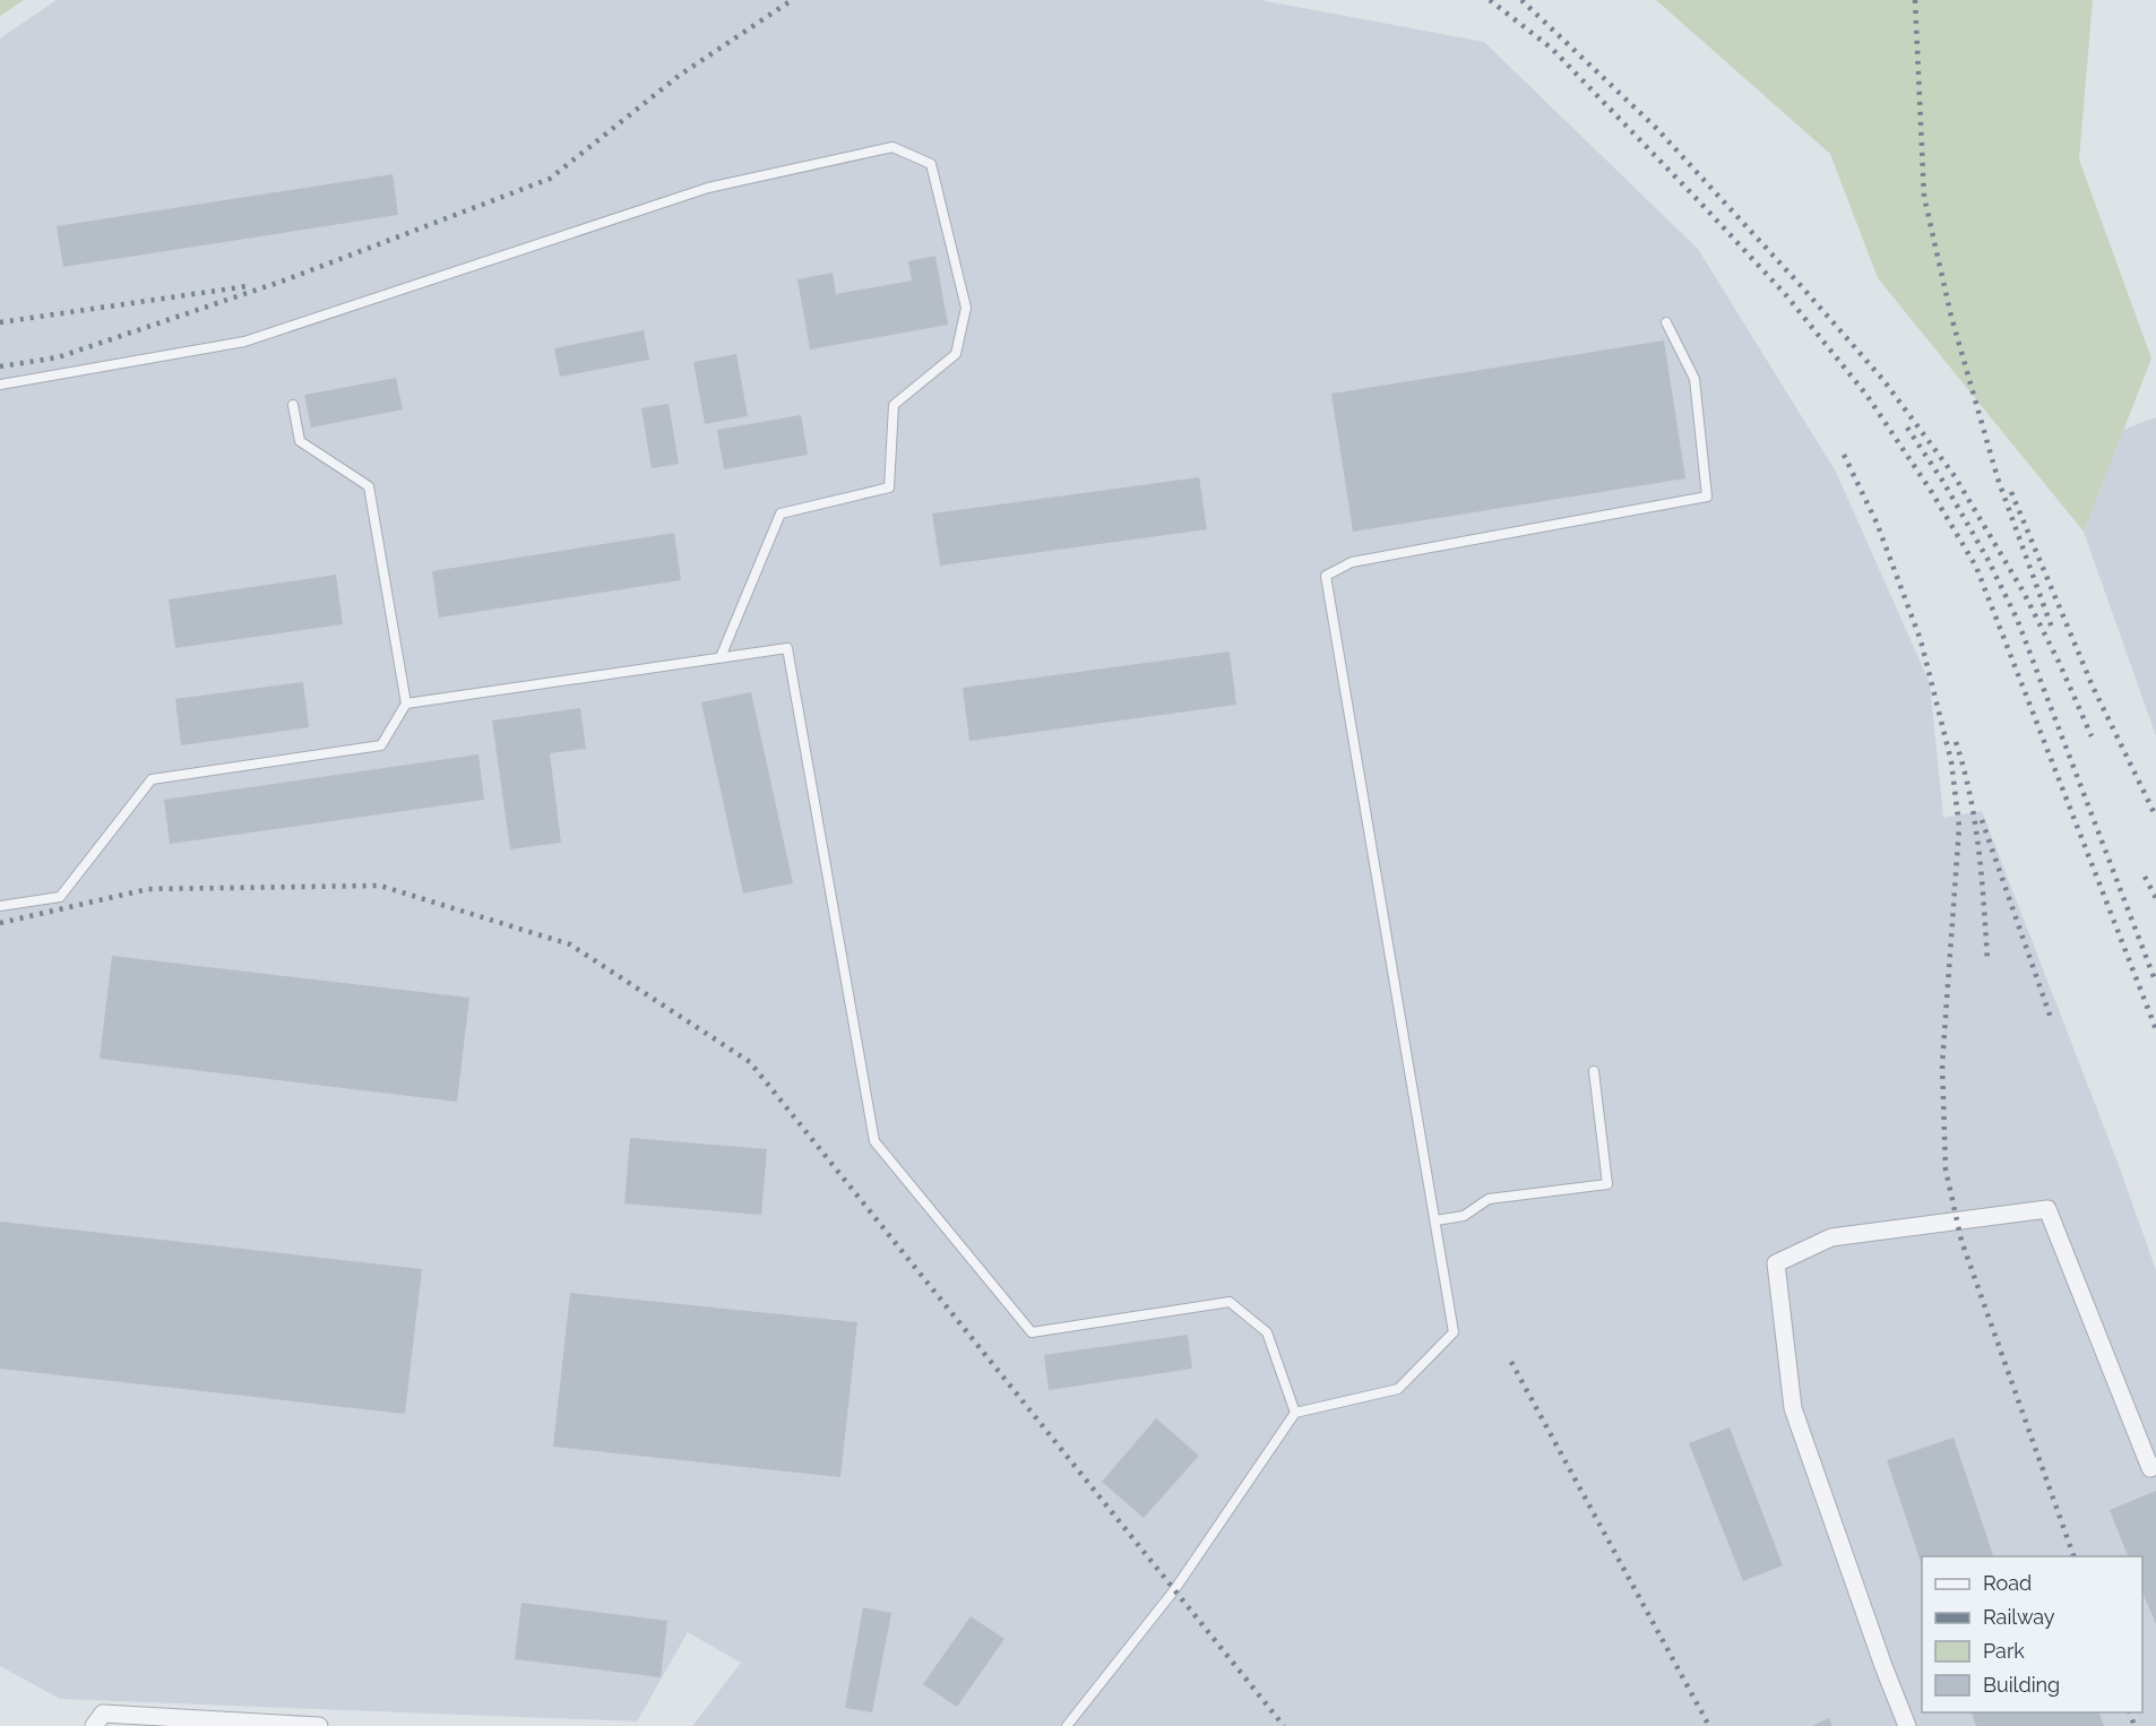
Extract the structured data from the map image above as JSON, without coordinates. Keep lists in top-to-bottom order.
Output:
{
  "legend": [
    "Road",
    "Railway",
    "Park",
    "Building"
  ]
}
